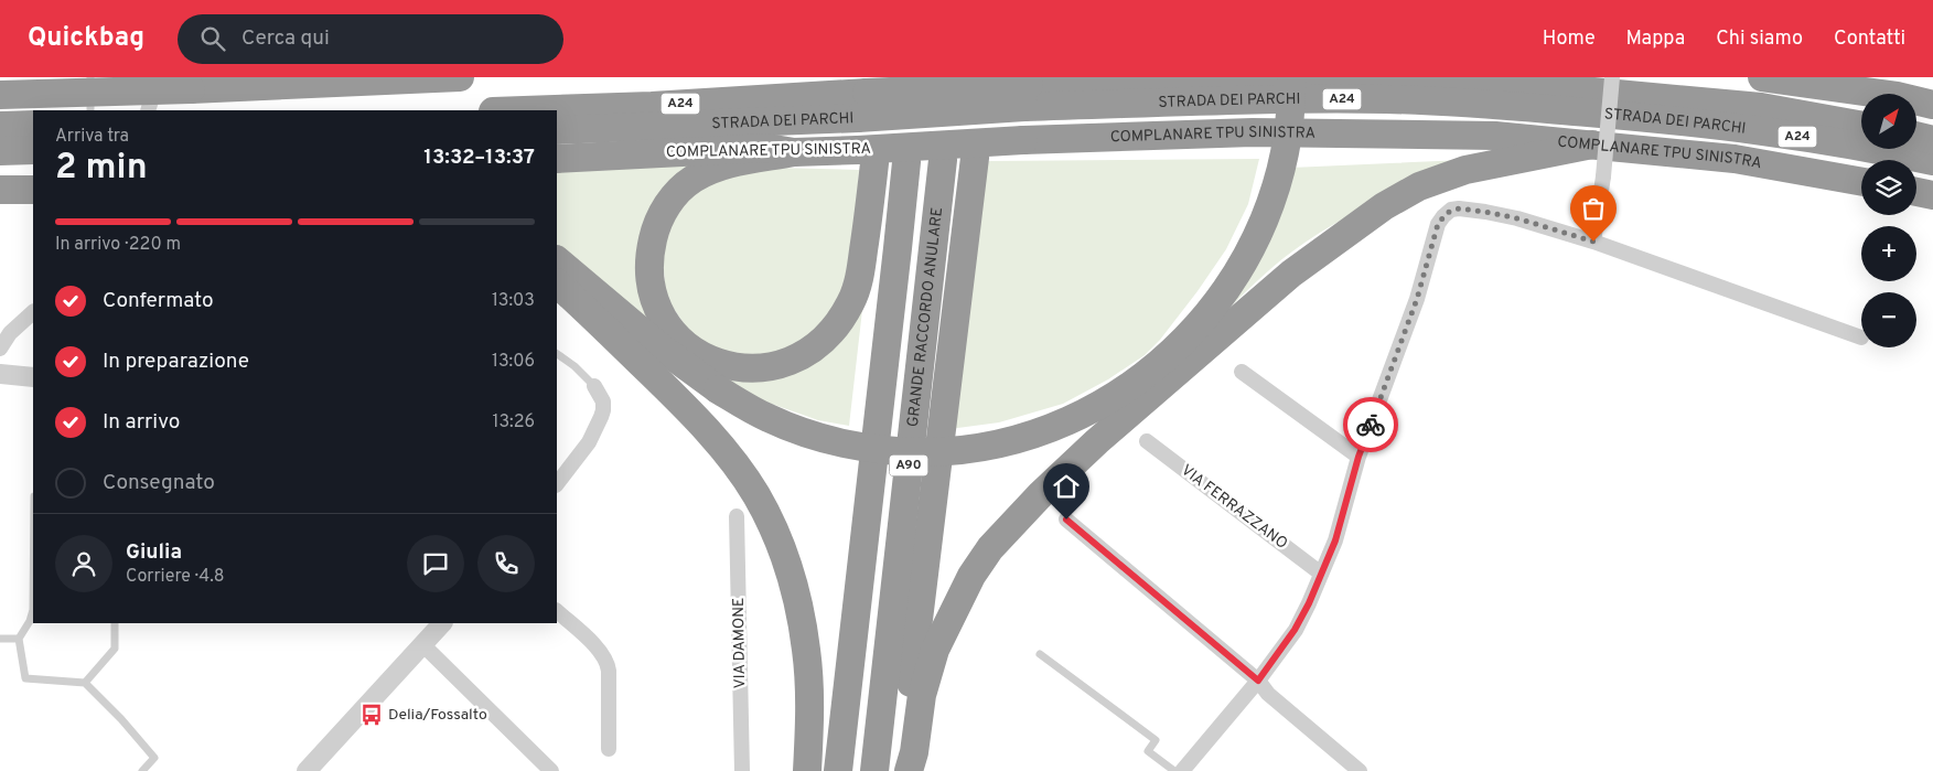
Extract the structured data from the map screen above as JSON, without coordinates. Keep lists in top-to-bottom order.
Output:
{
  "streets": {
    "highway": [
      "A24",
      "STRADA DEI PARCHI",
      "COMPLANARE TPU SINISTRA",
      "GRANDE RACCORDO ANULARE",
      "A90"
    ],
    "street": ["VIA FERRAZZANO", "VIA DAMONE"]
  },
  "places": {
    "bus stop": ["Delia/Fossalto"]
  },
  "north": "top right",
  "page": {
    "header": "Quickbag",
    "search": "Cerca qui",
    "nav": [
      "Home",
      "Mappa",
      "Chi siamo",
      "Contatti"
    ],
    "map_buttons": ["+", "−"],
    "heading": ["2 min", "Arriva tra", "13:32–13:37"],
    "panel": ["Giulia", "Corriere · 4.8"],
    "bar": "In arrivo · 220 m",
    "list": [
      ["Confermato", "13:03"],
      ["In preparazione", "13:06"],
      ["In arrivo", "13:26"],
      "Consegnato"
    ]
  }
}
